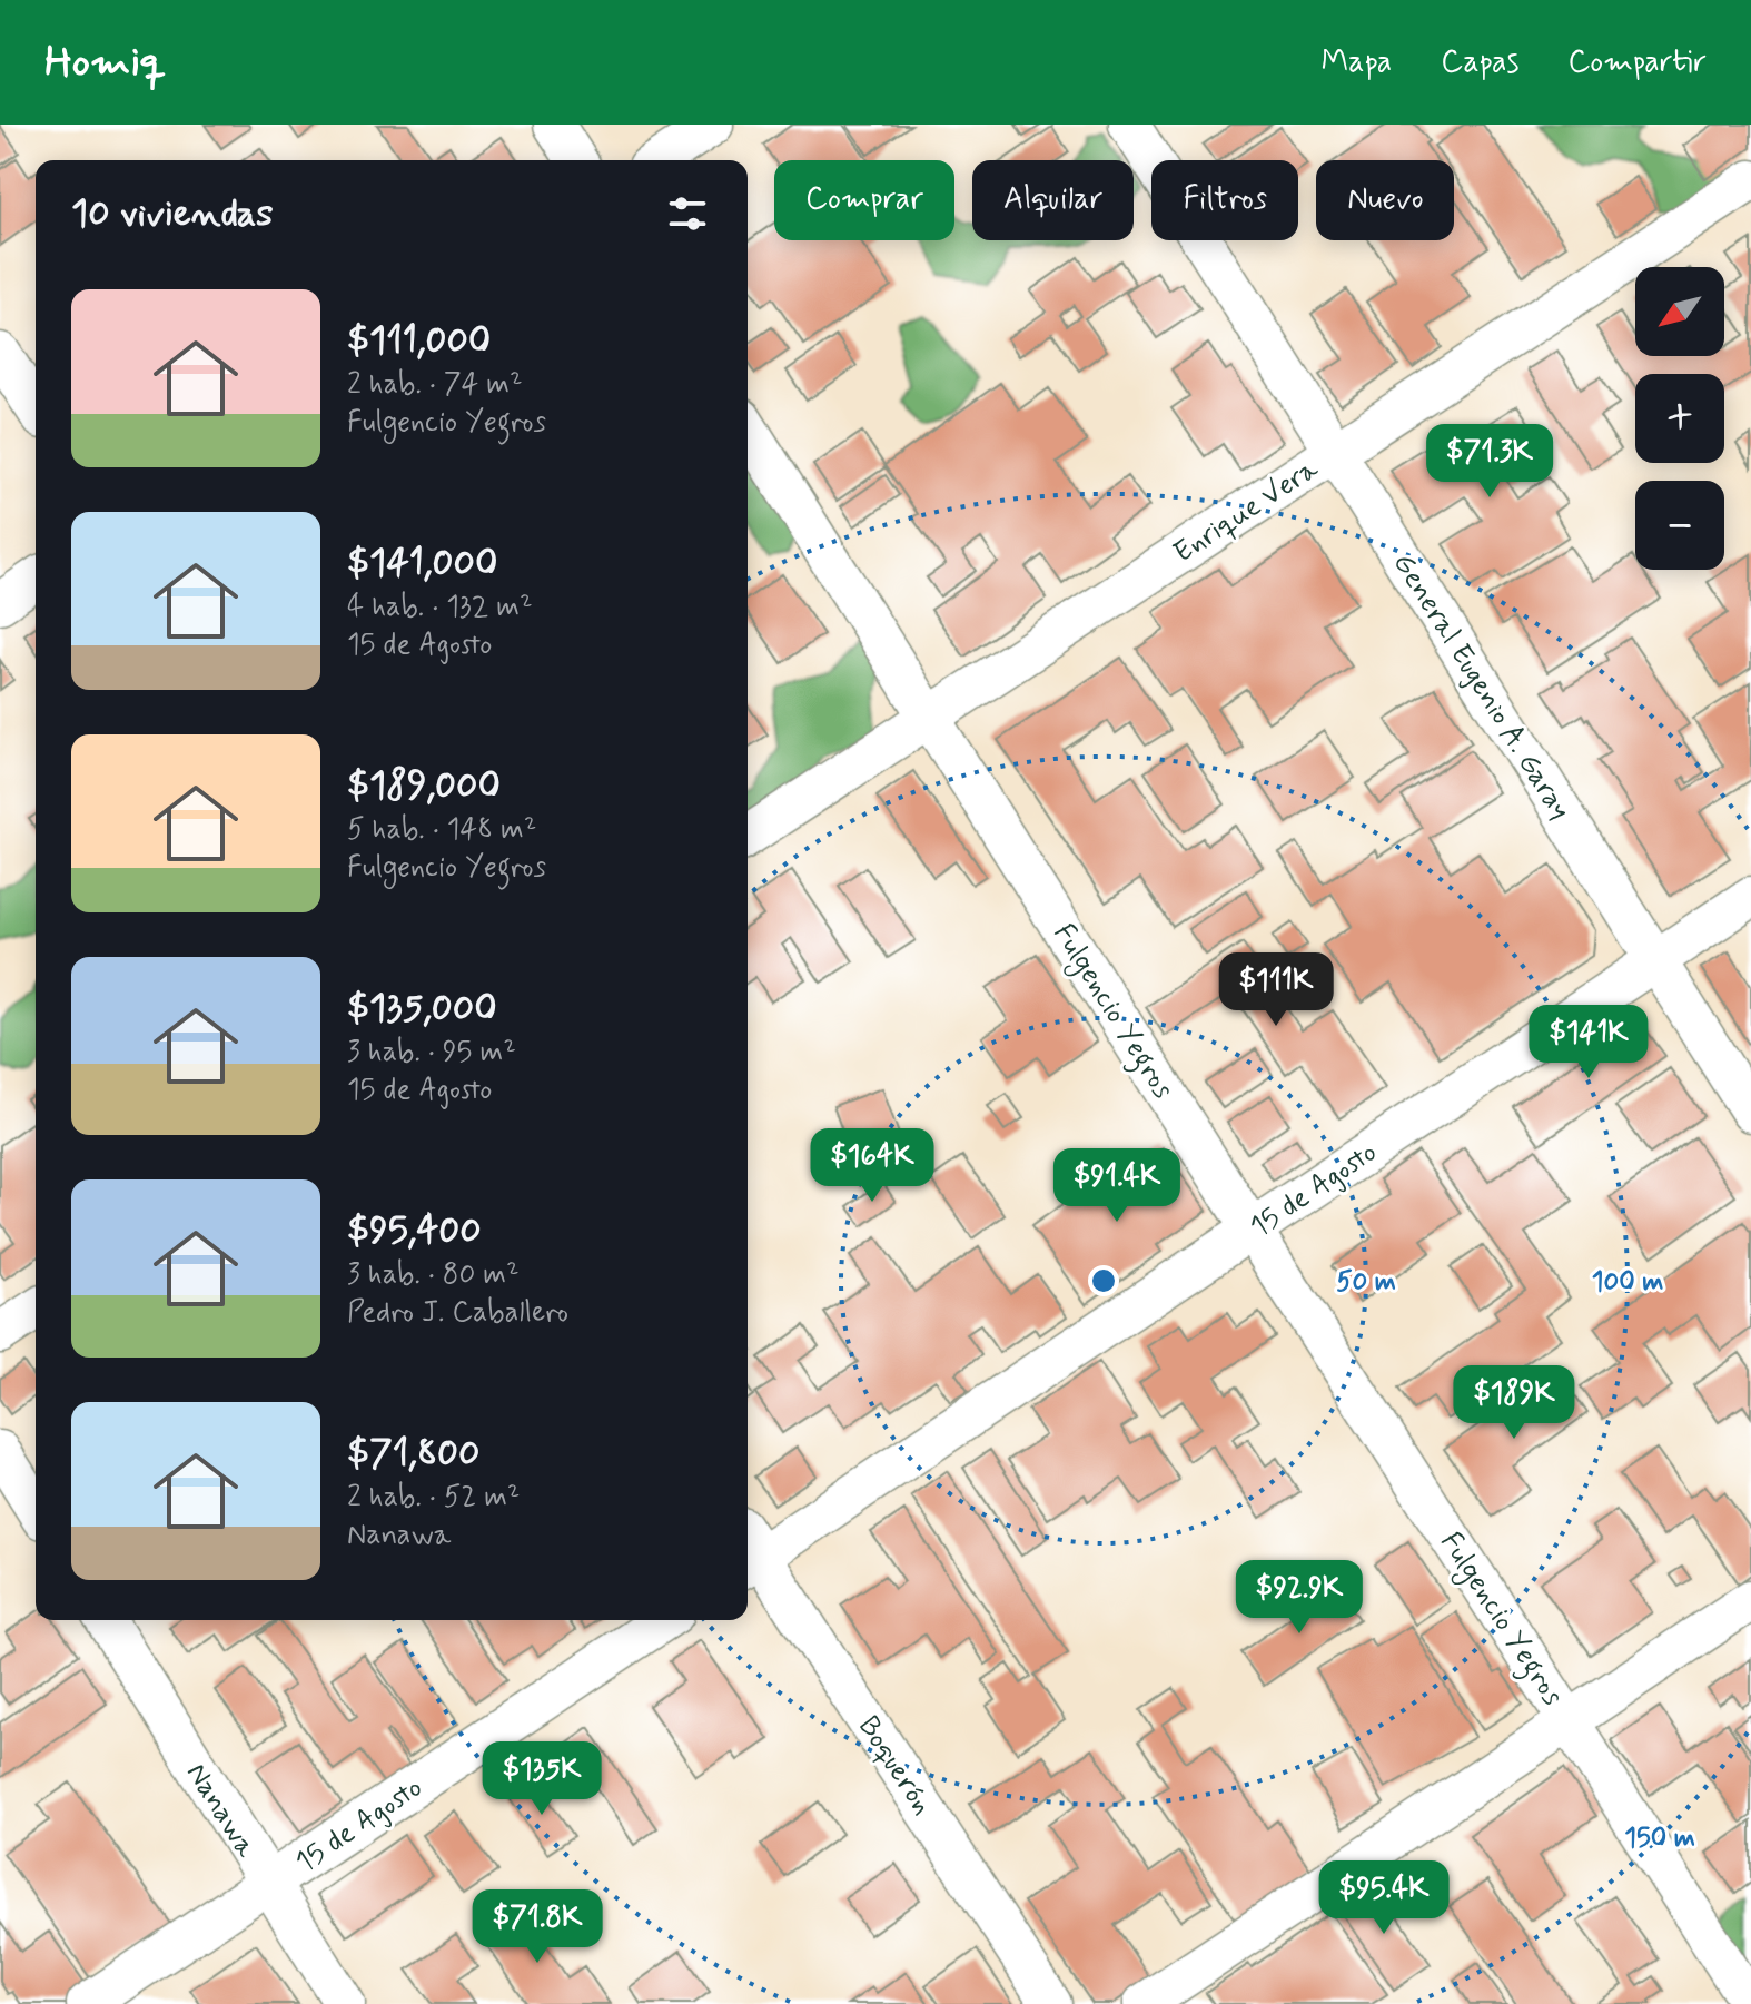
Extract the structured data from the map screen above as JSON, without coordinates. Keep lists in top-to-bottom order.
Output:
{
  "streets": {
    "street": [
      "Enrique Vera",
      "General Eugenio A. Garay",
      "Fulgencio Yegros",
      "15 de Agosto",
      "Boquerón",
      "Nanawa"
    ]
  },
  "crossings": [
    ["Enrique Vera", "General Eugenio A. Garay"],
    ["Enrique Vera", "Fulgencio Yegros"],
    ["General Eugenio A. Garay", "15 de Agosto"],
    ["Fulgencio Yegros", "15 de Agosto"],
    ["15 de Agosto", "Boquerón"],
    ["15 de Agosto", "Nanawa"]
  ],
  "north": "bottom left",
  "page": {
    "header": "Homiq",
    "nav": ["Mapa", "Capas", "Compartir"],
    "chip": [
      "Comprar",
      "Alquilar",
      "Filtros",
      "Nuevo"
    ],
    "heading": "10 viviendas",
    "map_buttons": ["+", "−"],
    "list": [
      {
        "name": "$111,000",
        "note": "2 hab. · 74 m² · Fulgencio Yegros"
      },
      {
        "name": "$141,000",
        "note": "4 hab. · 132 m² · 15 de Agosto"
      },
      {
        "name": "$189,000",
        "note": "5 hab. · 148 m² · Fulgencio Yegros"
      },
      {
        "name": "$135,000",
        "note": "3 hab. · 95 m² · 15 de Agosto"
      },
      {
        "name": "$95,400",
        "note": "3 hab. · 80 m² · Pedro J. Caballero"
      },
      {
        "name": "$71,800",
        "note": "2 hab. · 52 m² · Nanawa"
      }
    ],
    "price": [
      "$71.3K",
      "$111K",
      "$141K",
      "$164K",
      "$91.4K",
      "$189K",
      "$92.9K",
      "$135K",
      "$95.4K",
      "$71.8K"
    ]
  },
  "rings": ["50 m", "100 m", "150 m"]
}
